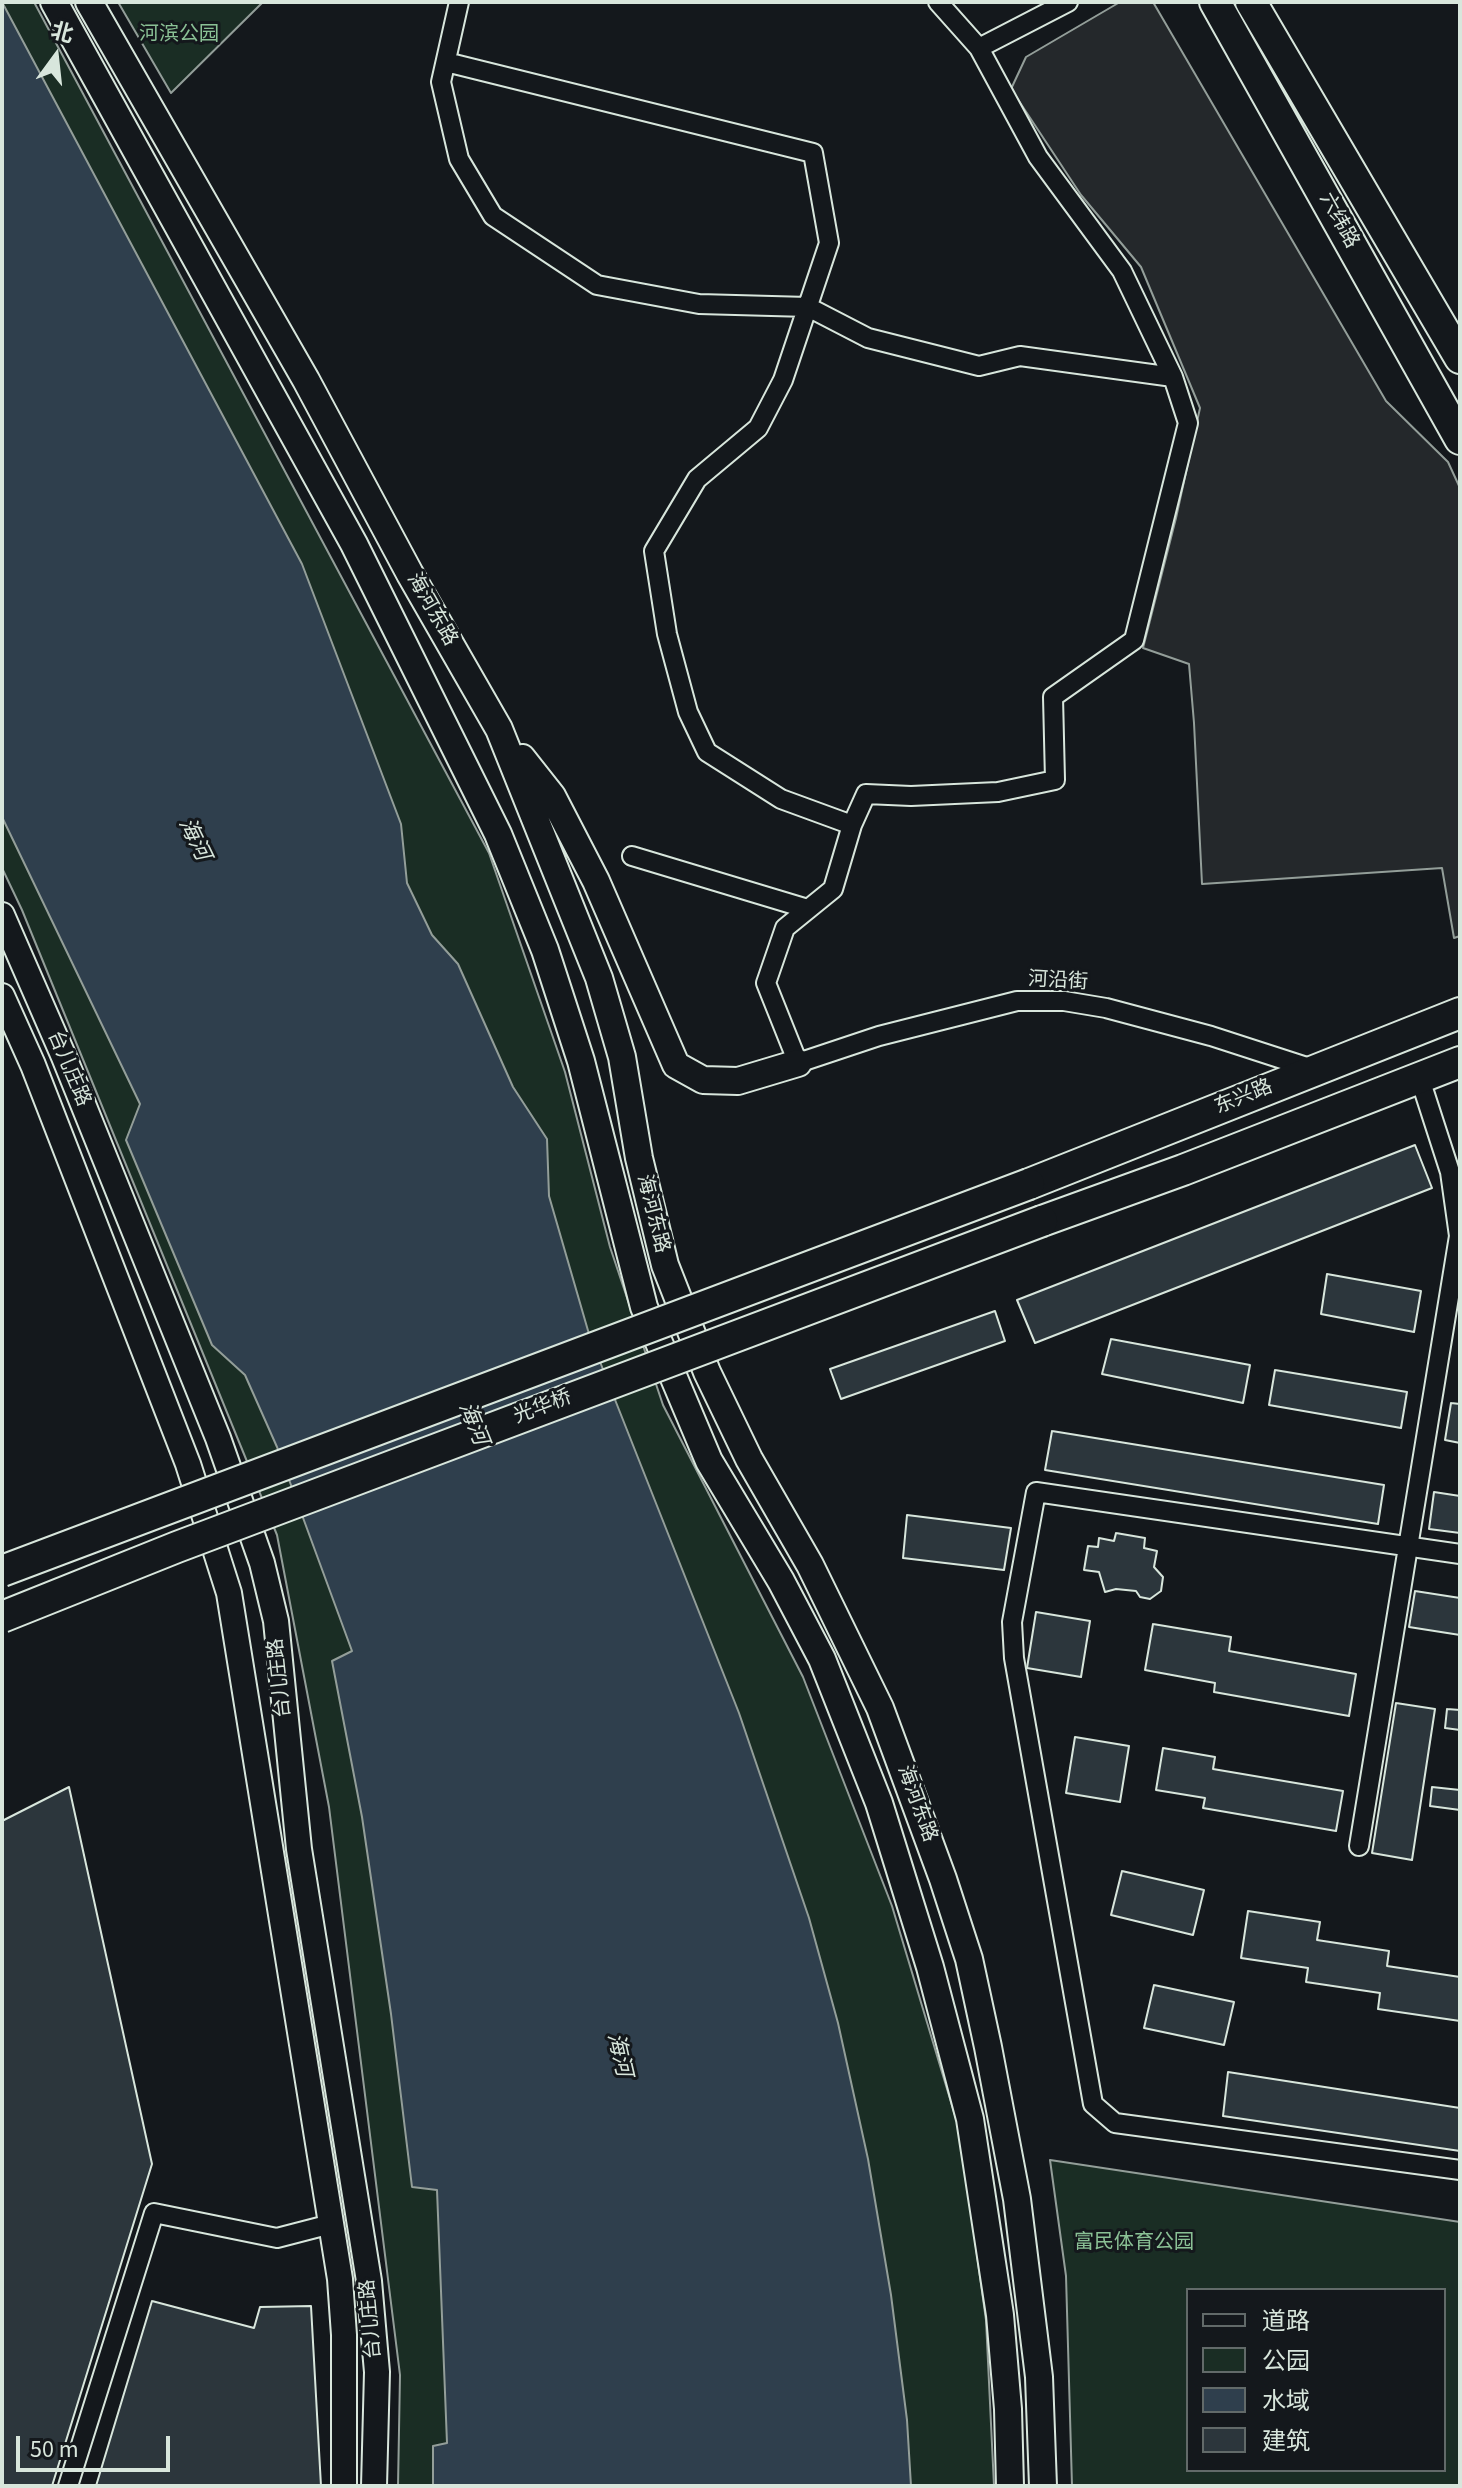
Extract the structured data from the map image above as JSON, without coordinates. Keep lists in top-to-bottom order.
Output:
{
  "streets": {
    "main road": [
      "六纬路",
      "海河东路",
      "东兴路",
      "光华桥"
    ],
    "street": ["河沿街", "台儿庄路"]
  },
  "crossings": [
    ["河沿街", "东兴路"],
    ["东兴路", "光华桥"]
  ],
  "water": ["海河"],
  "parks": ["河滨公园", "富民体育公园"],
  "legend": [
    "道路",
    "公园",
    "水域",
    "建筑"
  ],
  "scale_bar": "50 m",
  "north": "top"
}
